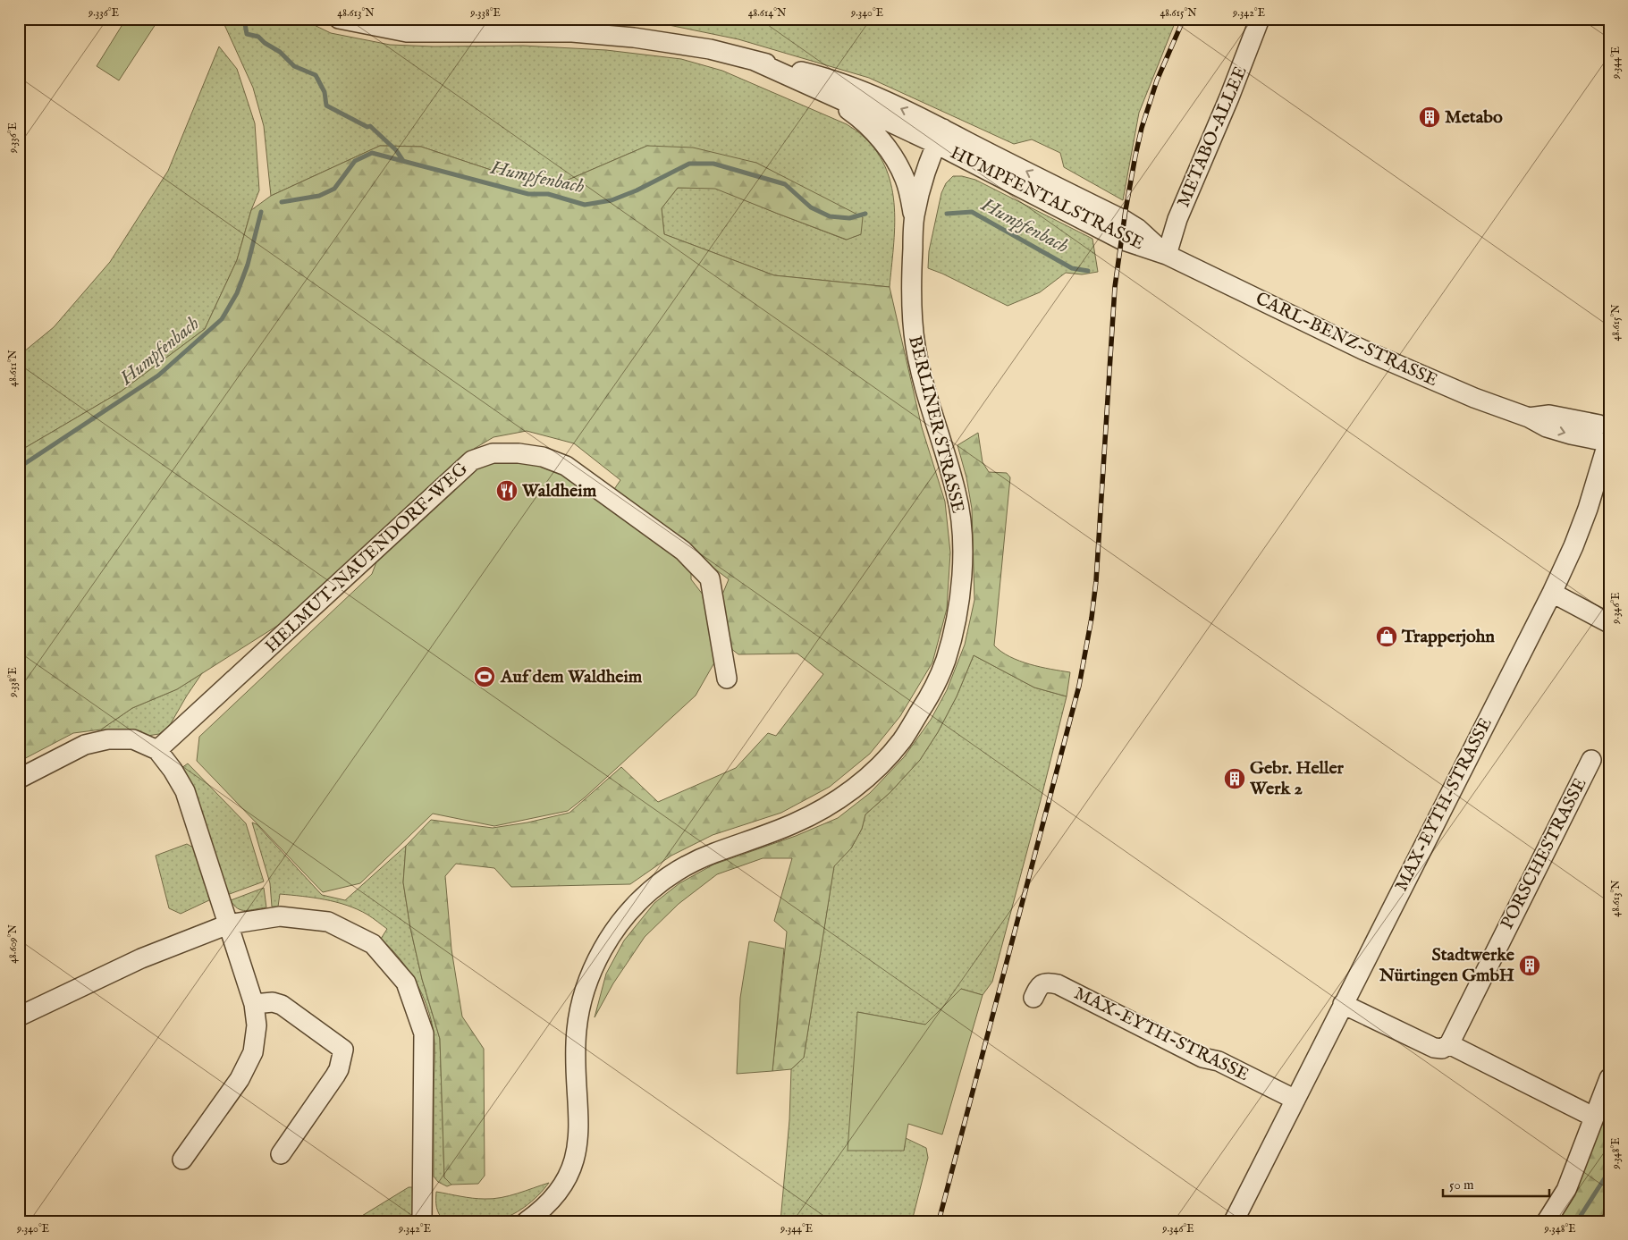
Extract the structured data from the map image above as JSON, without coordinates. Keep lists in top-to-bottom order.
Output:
{
  "streets": {
    "street": [
      "METABO-ALLEE",
      "HUMPFENTALSTRASSE",
      "CARL-BENZ-STRASSE",
      "BERLINER STRASSE",
      "HELMUT-NAUENDORF-WEG",
      "MAX-EYTH-STRASSE",
      "PORSCHESTRASSE"
    ]
  },
  "crossings": [
    ["METABO-ALLEE", "HUMPFENTALSTRASSE"],
    ["METABO-ALLEE", "CARL-BENZ-STRASSE"],
    ["HUMPFENTALSTRASSE", "CARL-BENZ-STRASSE"],
    ["HUMPFENTALSTRASSE", "BERLINER STRASSE"],
    ["CARL-BENZ-STRASSE", "MAX-EYTH-STRASSE"]
  ],
  "water": ["Humpfenbach"],
  "places": {
    "building": ["Metabo", "Gebr. Heller Werk 2", "Stadtwerke Nürtingen GmbH"],
    "restaurant": ["Waldheim"],
    "shop": ["Trapperjohn"],
    "sports": ["Auf dem Waldheim"]
  },
  "scale_bar": "50 m",
  "coordinates": [
    "9.336°E",
    "48.613°N",
    "9.338°E",
    "48.614°N",
    "9.340°E",
    "48.615°N",
    "9.342°E",
    "9.344°E",
    "48.611°N",
    "9.346°E",
    "48.609°N",
    "9.348°E"
  ]
}
